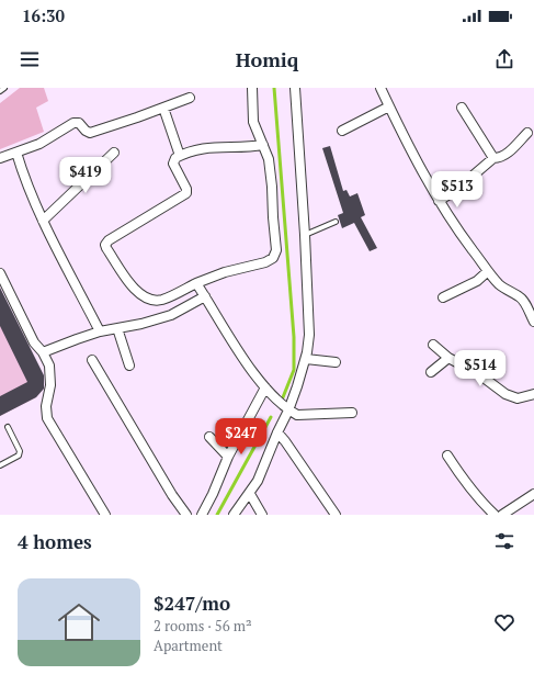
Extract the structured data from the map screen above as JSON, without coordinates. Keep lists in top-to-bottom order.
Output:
{
  "page": {
    "status": "16:30",
    "header": "Homiq",
    "price": [
      "$419",
      "$513",
      "$514",
      "$247"
    ],
    "heading": "4 homes",
    "list": [
      {
        "name": "$247/mo",
        "note": "2 rooms · 56 m² · Apartment"
      }
    ]
  }
}
